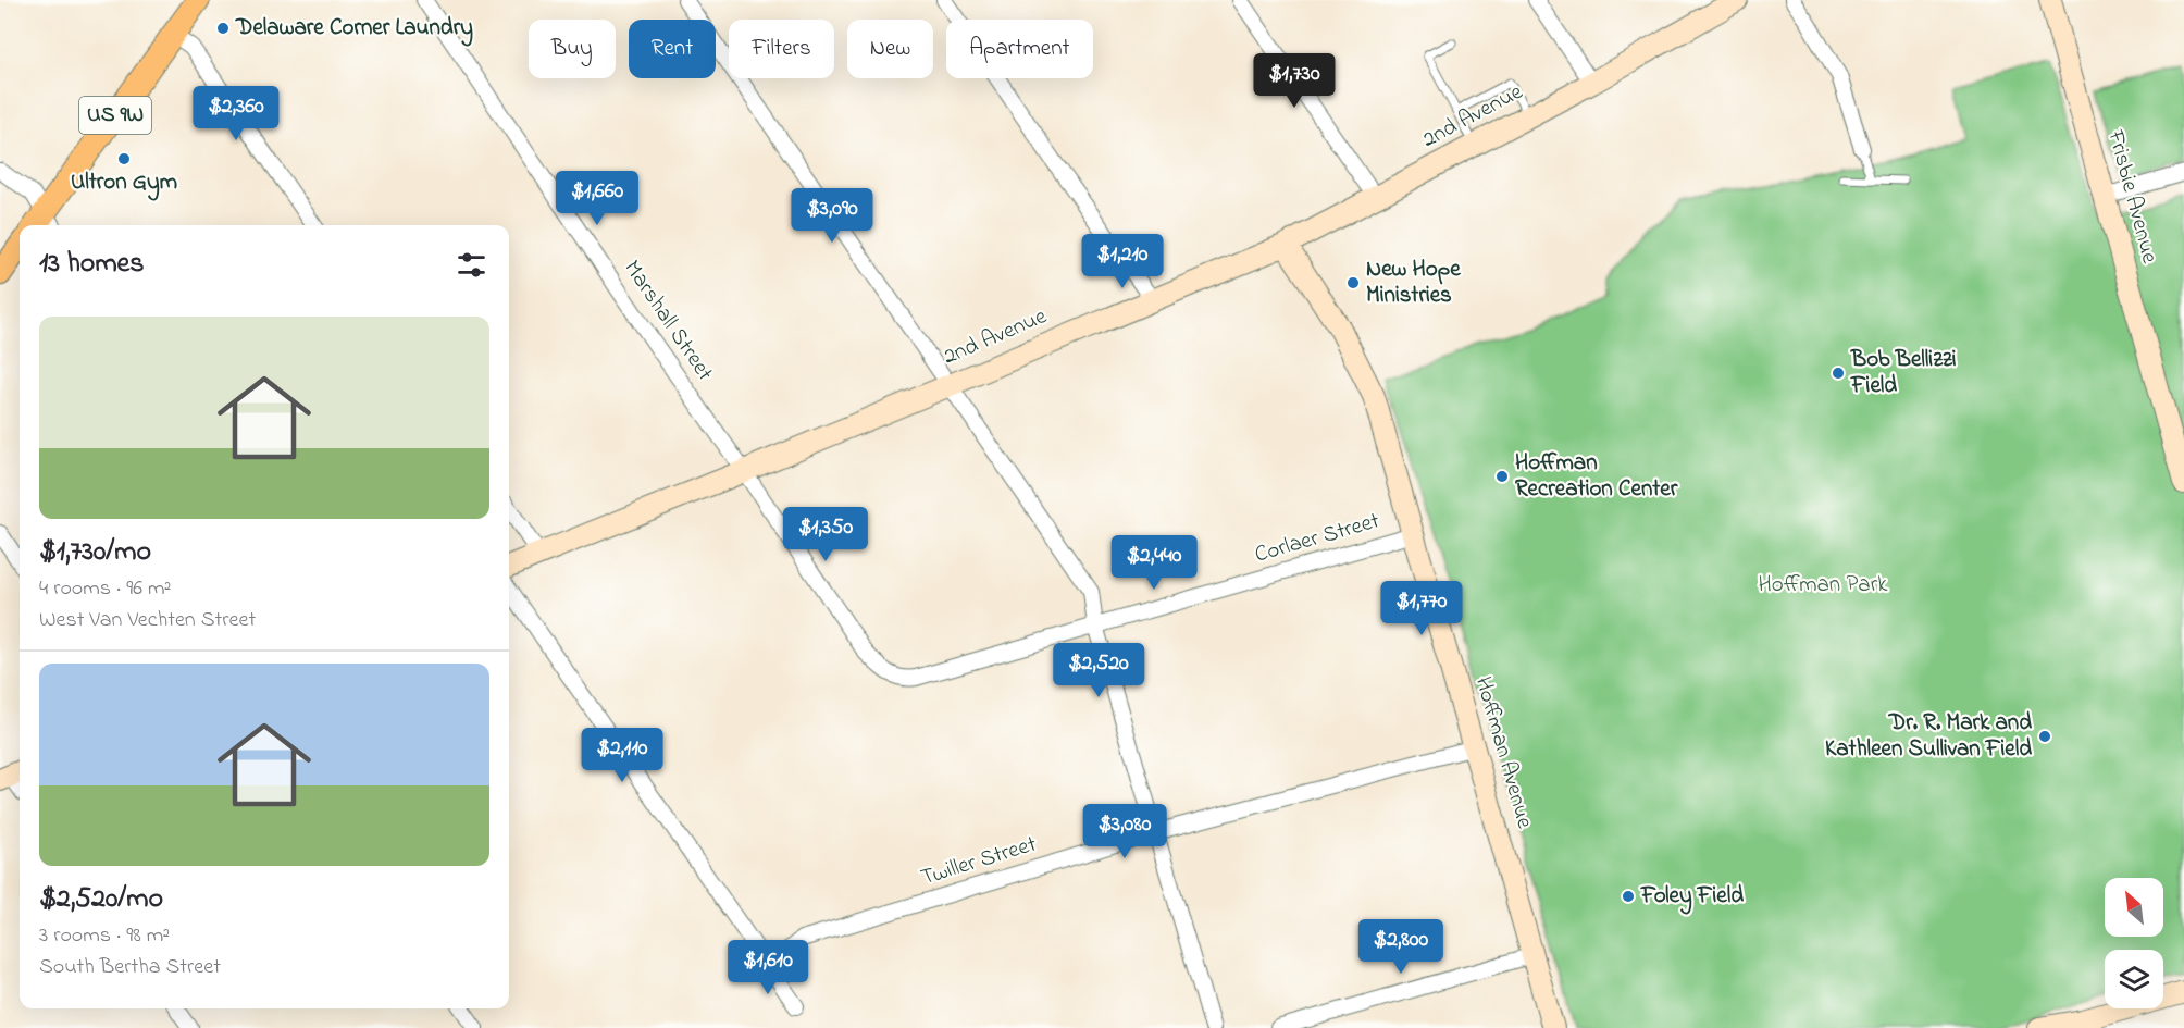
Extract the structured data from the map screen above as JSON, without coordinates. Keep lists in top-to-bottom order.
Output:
{
  "streets": {
    "main road": ["US 9W"],
    "street": [
      "2nd Avenue",
      "Frisbie Avenue",
      "Marshall Street",
      "Corlaer Street",
      "Hoffman Avenue",
      "Twiller Street"
    ]
  },
  "crossings": [
    ["2nd Avenue", "Marshall Street"],
    ["2nd Avenue", "Hoffman Avenue"],
    ["Marshall Street", "Corlaer Street"],
    ["Corlaer Street", "Hoffman Avenue"],
    ["Hoffman Avenue", "Twiller Street"]
  ],
  "parks": ["Hoffman Park"],
  "places": [
    "Delaware Corner Laundry",
    "Ultron Gym",
    "New Hope Ministries",
    "Bob Bellizzi Field",
    "Hoffman Recreation Center",
    "Dr. R. Mark and Kathleen Sullivan Field",
    "Foley Field"
  ],
  "north": "top left",
  "page": {
    "chip": [
      "Buy",
      "Rent",
      "Filters",
      "New",
      "Apartment"
    ],
    "price": [
      "$1,730",
      "$2,360",
      "$1,660",
      "$3,090",
      "$1,210",
      "$1,350",
      "$2,440",
      "$1,770",
      "$2,520",
      "$2,110",
      "$3,080",
      "$2,800",
      "$1,610"
    ],
    "heading": "13 homes",
    "list": [
      {
        "name": "$1,730/mo",
        "note": "4 rooms · 96 m² · West Van Vechten Street"
      },
      {
        "name": "$2,520/mo",
        "note": "3 rooms · 98 m² · South Bertha Street"
      }
    ]
  }
}
